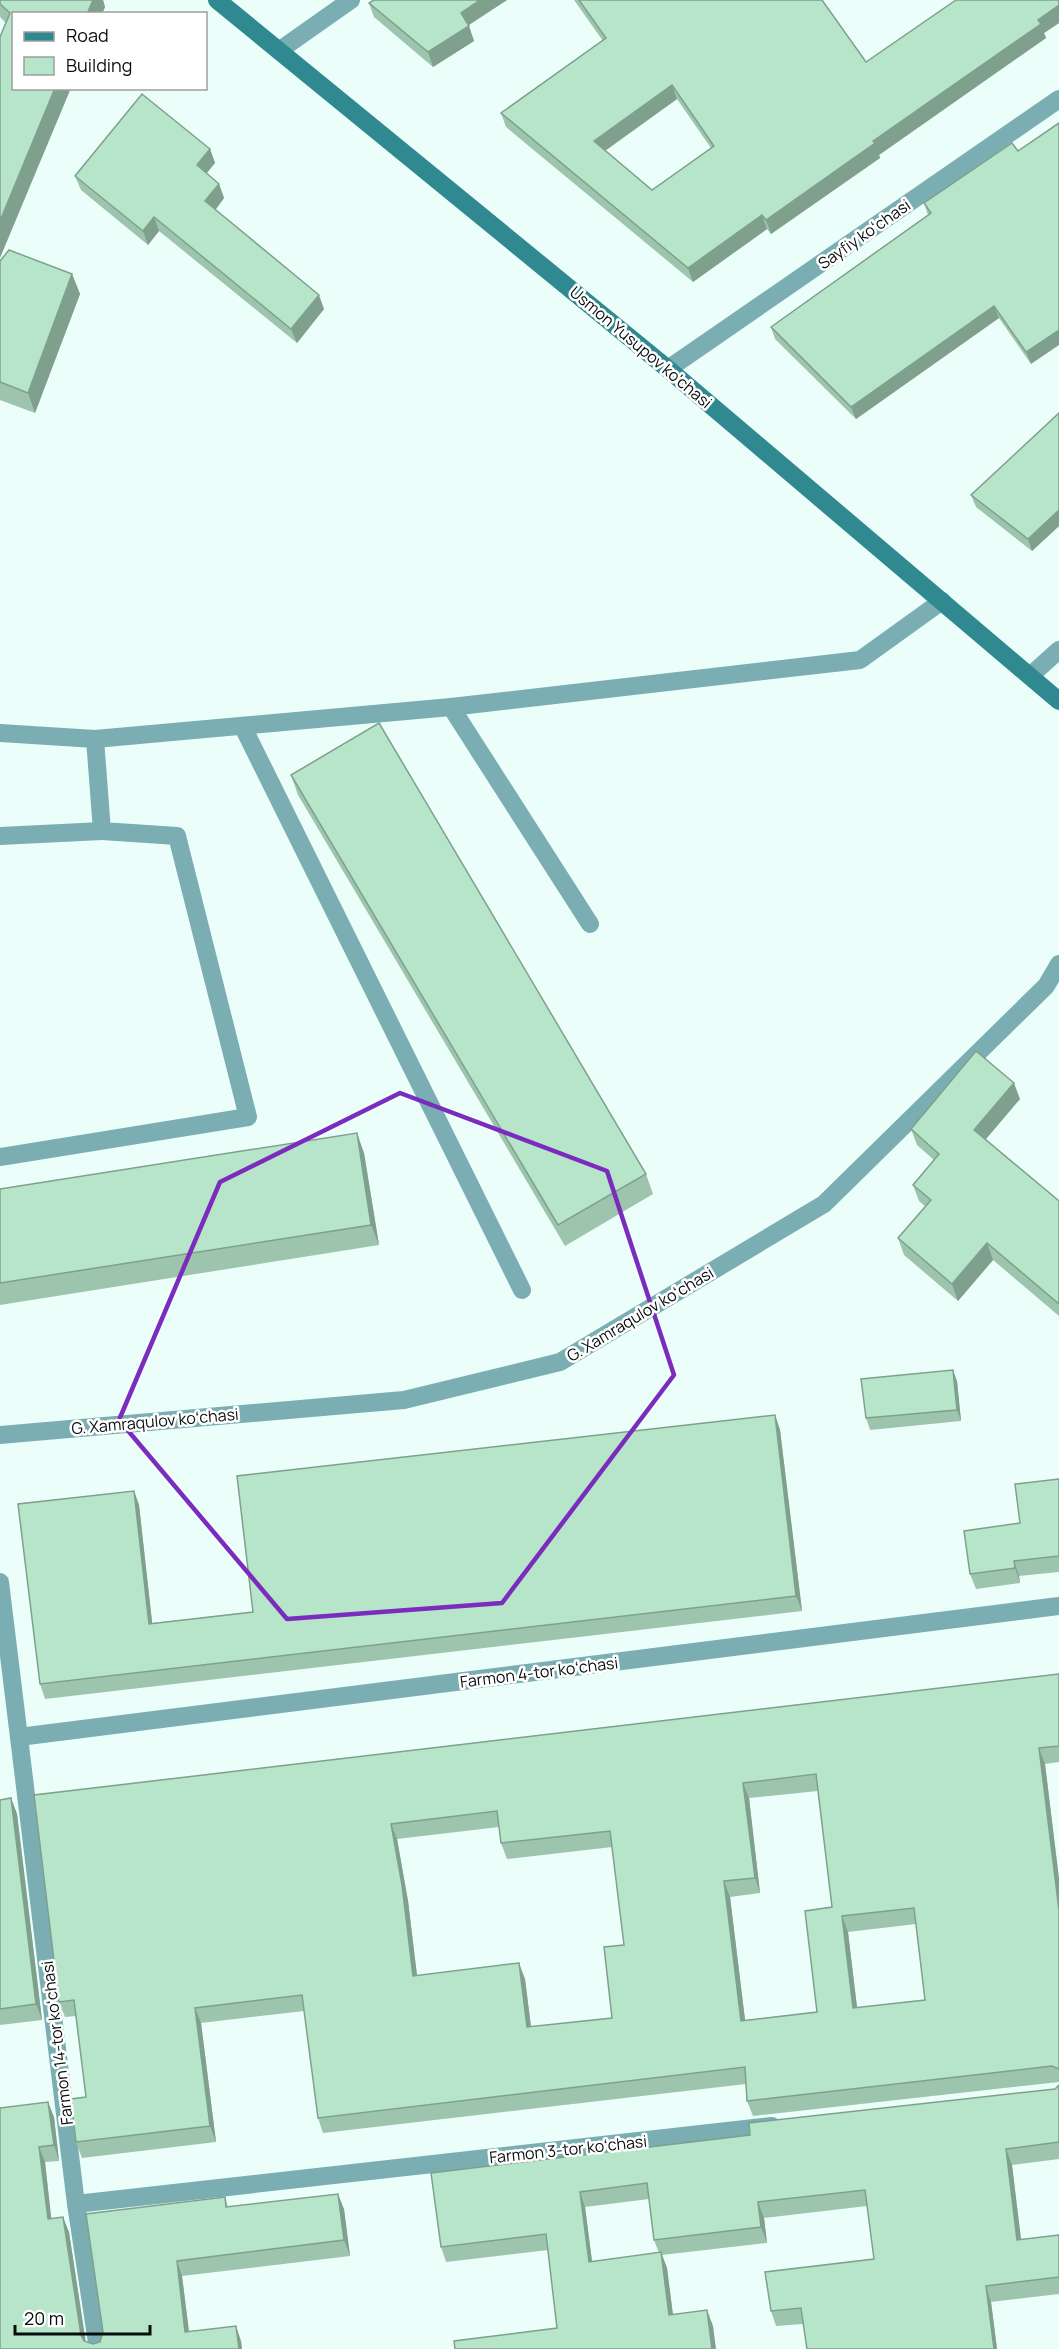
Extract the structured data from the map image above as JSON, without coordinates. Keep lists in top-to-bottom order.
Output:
{
  "streets": {
    "main road": ["Usmon Yusupov ko'chasi"],
    "street": [
      "Sayfiy koʻchasi",
      "G. Xamraqulov koʻchasi",
      "Farmon 4-tor koʻchasi",
      "Farmon 14-tor koʻchasi",
      "Farmon 3-tor koʻchasi"
    ]
  },
  "crossings": [
    ["Sayfiy koʻchasi", "Usmon Yusupov ko'chasi"],
    ["Farmon 4-tor koʻchasi", "Farmon 14-tor koʻchasi"],
    ["Farmon 14-tor koʻchasi", "Farmon 3-tor koʻchasi"]
  ],
  "legend": ["Road", "Building"],
  "scale_bar": "20 m"
}
